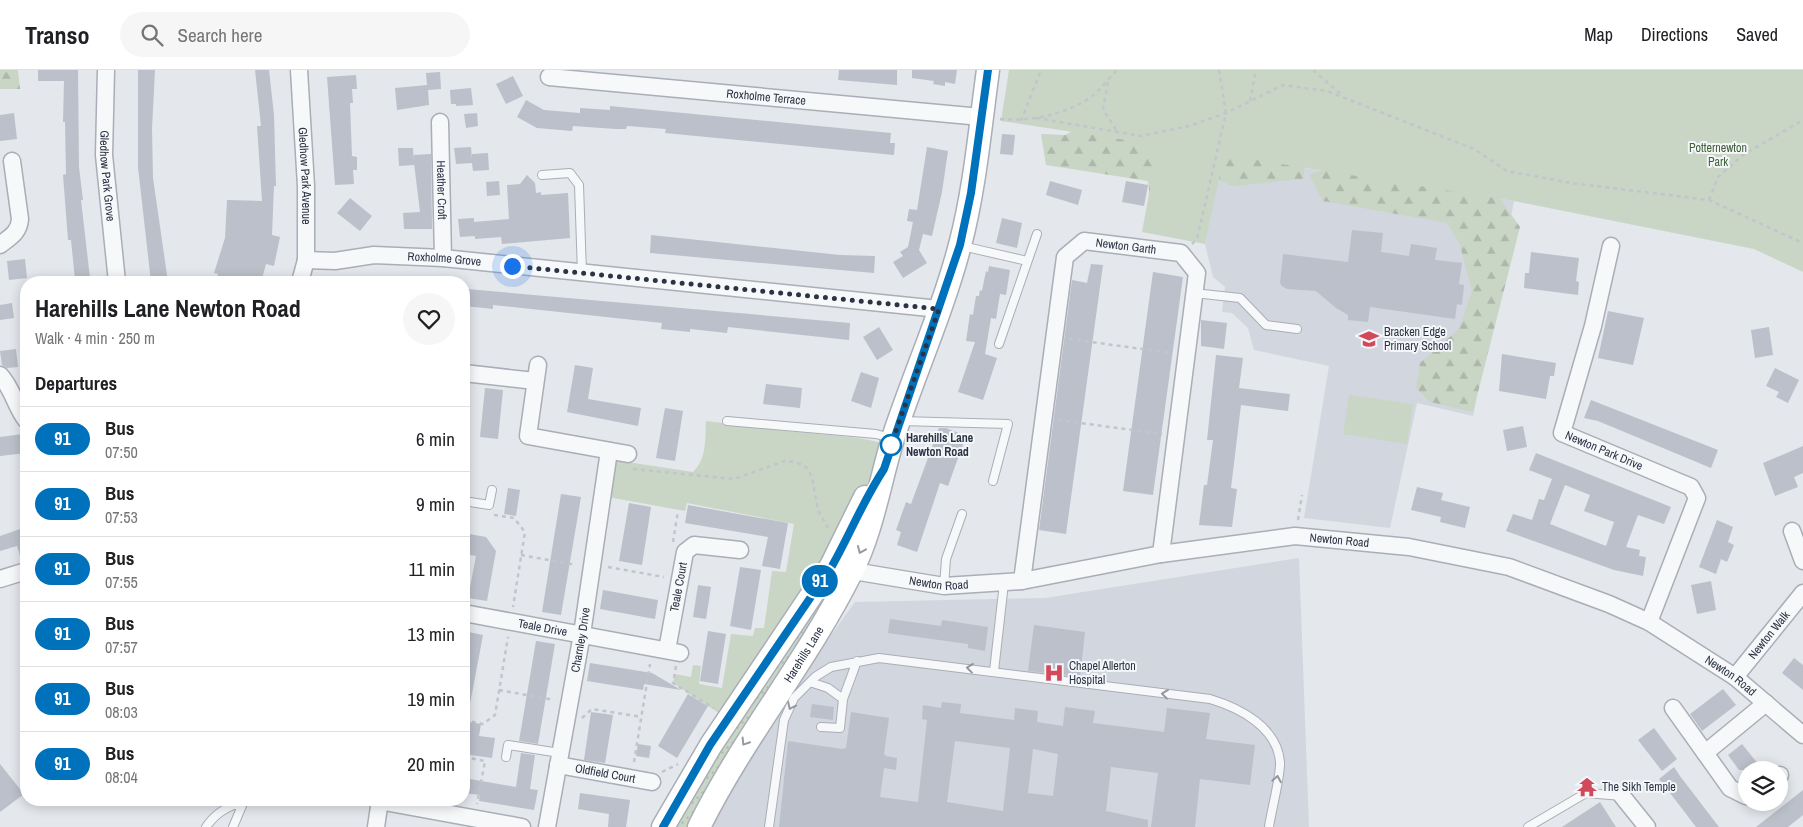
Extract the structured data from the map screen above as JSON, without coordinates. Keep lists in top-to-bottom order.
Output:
{
  "streets": {
    "main road": ["Harehills Lane"],
    "street": [
      "Roxholme Terrace",
      "Gledhow Park Grove",
      "Gledhow Park Avenue",
      "Heather Croft",
      "Newton Garth",
      "Roxholme Grove",
      "Newton Park Drive",
      "Newton Road",
      "Teale Court",
      "Teale Drive",
      "Newton Walk",
      "Charnley Drive",
      "Oldfield Court"
    ]
  },
  "crossings": [
    ["Roxholme Terrace", "Harehills Lane"],
    ["Gledhow Park Avenue", "Roxholme Grove"],
    ["Heather Croft", "Roxholme Grove"],
    ["Newton Garth", "Newton Road"],
    ["Roxholme Grove", "Harehills Lane"],
    ["Newton Park Drive", "Newton Road"],
    ["Newton Road", "Newton Walk"],
    ["Newton Road", "Harehills Lane"],
    ["Teale Court", "Teale Drive"],
    ["Teale Drive", "Charnley Drive"],
    ["Charnley Drive", "Oldfield Court"]
  ],
  "parks": ["Potternewton Park"],
  "places": {
    "school or university": ["Bracken Edge Primary School"],
    "other": ["Harehills Lane Newton Road"],
    "hospital": ["Chapel Allerton Hospital"],
    "temple": ["The Sikh Temple"]
  },
  "lines": ["bus line 91"],
  "page": {
    "header": "Transo",
    "search": "Search here",
    "nav": ["Map", "Directions", "Saved"],
    "on_map": "91",
    "heading": [
      ["Harehills Lane Newton Road", "Walk · 4 min · 250 m"],
      "Departures"
    ],
    "list": [
      {
        "mark": "91",
        "name": "Bus",
        "note": "07:50",
        "value": "6 min"
      },
      {
        "mark": "91",
        "name": "Bus",
        "note": "07:53",
        "value": "9 min"
      },
      {
        "mark": "91",
        "name": "Bus",
        "note": "07:55",
        "value": "11 min"
      },
      {
        "mark": "91",
        "name": "Bus",
        "note": "07:57",
        "value": "13 min"
      },
      {
        "mark": "91",
        "name": "Bus",
        "note": "08:03",
        "value": "19 min"
      },
      {
        "mark": "91",
        "name": "Bus",
        "note": "08:04",
        "value": "20 min"
      }
    ]
  }
}
